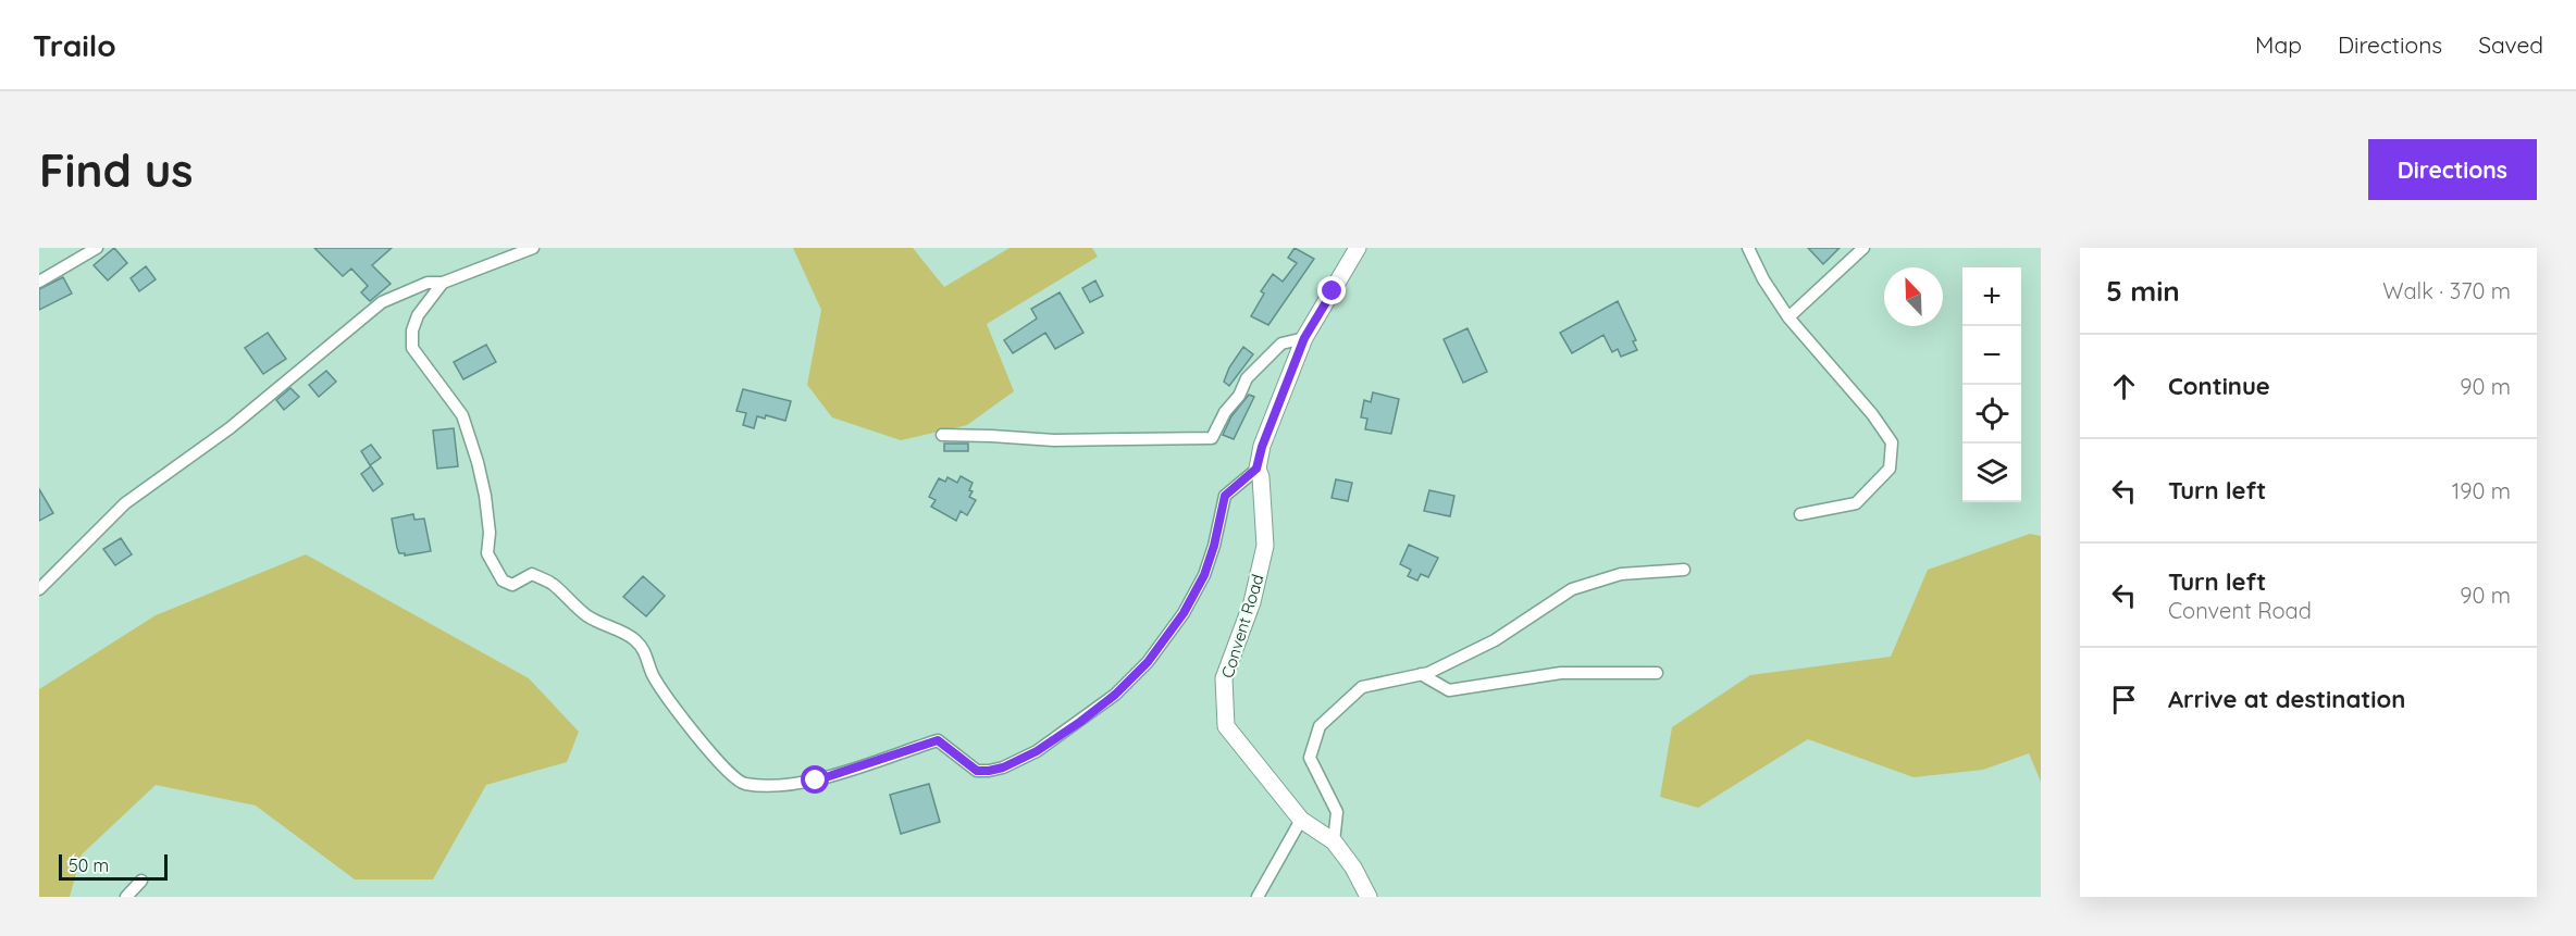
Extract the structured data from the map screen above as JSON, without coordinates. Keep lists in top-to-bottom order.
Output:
{
  "streets": {
    "main road": ["Convent Road"]
  },
  "scale_bar": "50 m",
  "north": "top left",
  "page": {
    "header": "Trailo",
    "nav": ["Map", "Directions", "Saved"],
    "buttons": "Directions",
    "title": "Find us",
    "heading": ["5 min", "Walk · 370 m"],
    "map_buttons": ["+", "−"],
    "list": [
      ["Continue", "90 m"],
      ["Turn left", "190 m"],
      ["Turn left", "Convent Road", "90 m"],
      "Arrive at destination"
    ],
    "scale": "50 m"
  }
}
